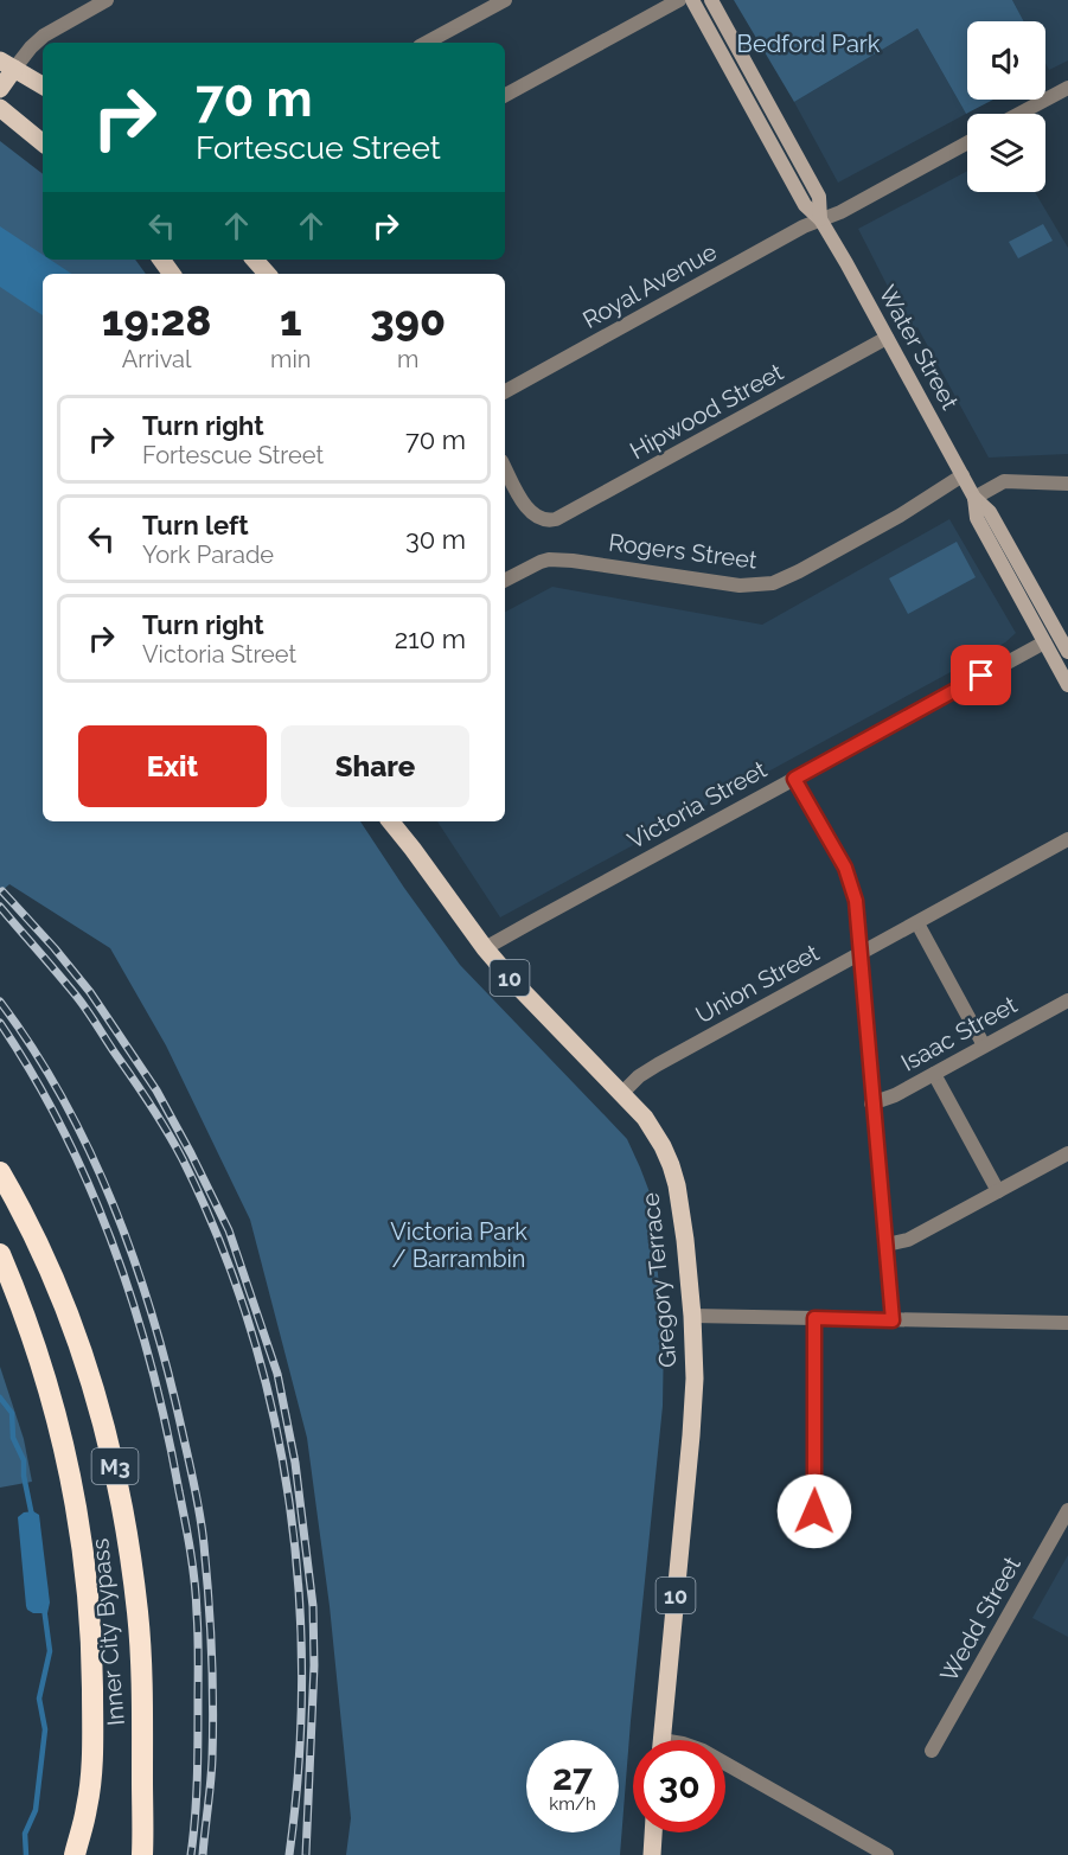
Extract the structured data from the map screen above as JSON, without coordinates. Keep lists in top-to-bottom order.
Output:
{
  "streets": {
    "highway": ["M3", "Inner City Bypass"],
    "main road": ["Water Street", "10", "Gregory Terrace"],
    "street": [
      "Royal Avenue",
      "Hipwood Street",
      "Rogers Street",
      "Victoria Street",
      "Union Street",
      "Isaac Street",
      "Wedd Street"
    ]
  },
  "crossings": [
    ["Royal Avenue", "Water Street"],
    ["Water Street", "Hipwood Street"],
    ["Water Street", "Rogers Street"],
    ["Water Street", "Victoria Street"],
    ["Victoria Street", "Gregory Terrace"],
    ["Union Street", "Gregory Terrace"]
  ],
  "parks": ["Bedford Park", "Victoria Park / Barrambin"],
  "page": {
    "turn": ["70 m", "Fortescue Street"],
    "eta": [
      "19:28",
      "Arrival",
      "1",
      "min",
      "390",
      "m"
    ],
    "list": [
      {
        "name": "Turn right",
        "note": "Fortescue Street",
        "value": "70 m"
      },
      {
        "name": "Turn left",
        "note": "York Parade",
        "value": "30 m"
      },
      {
        "name": "Turn right",
        "note": "Victoria Street",
        "value": "210 m"
      }
    ],
    "buttons": ["Exit", "Share"],
    "speed": "27 km/h",
    "limit": "30"
  }
}
